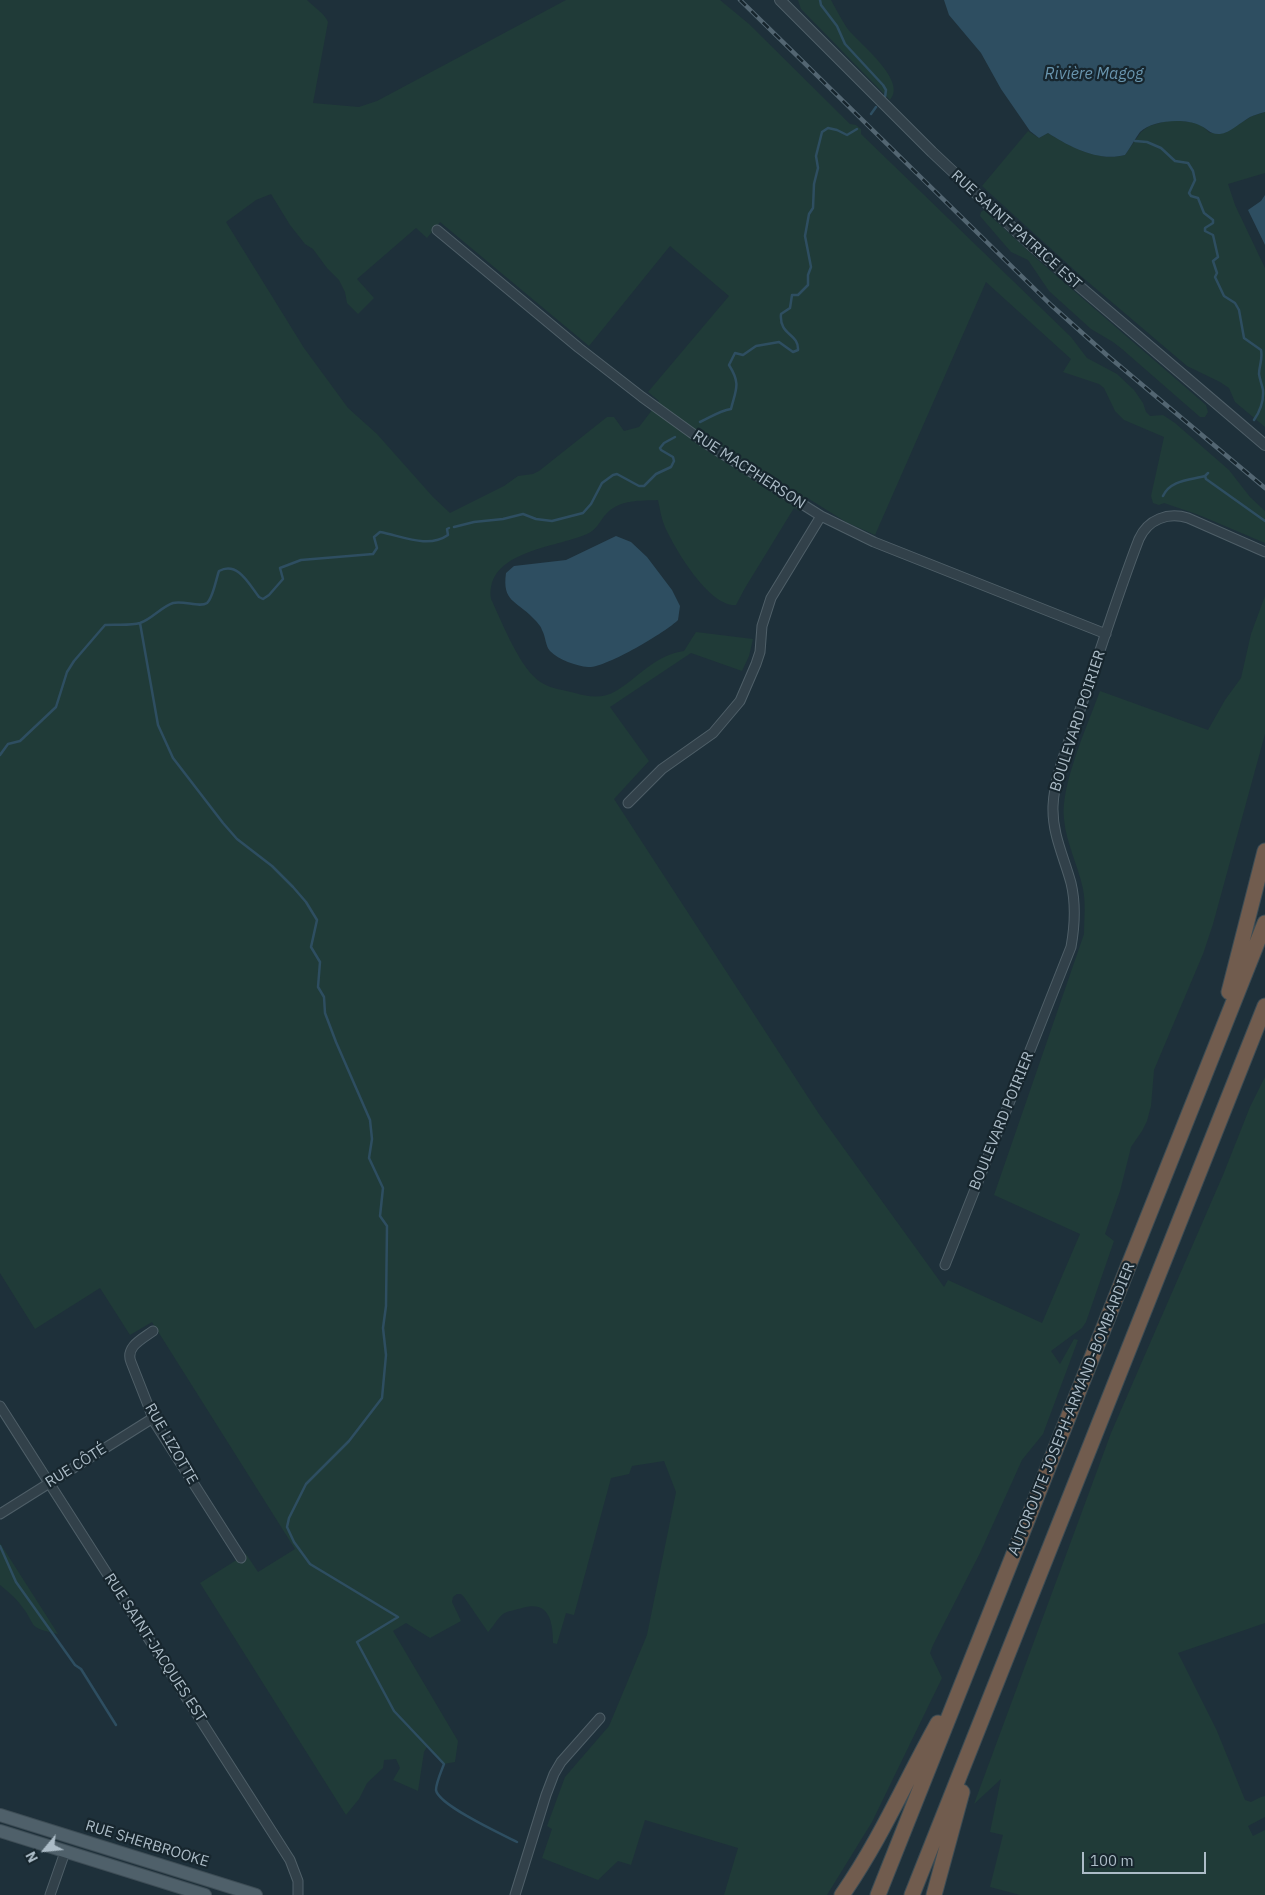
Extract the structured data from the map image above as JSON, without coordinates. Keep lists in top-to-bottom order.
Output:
{
  "streets": {
    "highway": ["AUTOROUTE JOSEPH-ARMAND-BOMBARDIER"],
    "main road": ["RUE SHERBROOKE"],
    "street": [
      "RUE SAINT-PATRICE EST",
      "RUE MACPHERSON",
      "BOULEVARD POIRIER",
      "RUE LIZOTTE",
      "RUE CÔTÉ",
      "RUE SAINT-JACQUES EST"
    ]
  },
  "crossings": [
    ["RUE MACPHERSON", "BOULEVARD POIRIER"],
    ["RUE LIZOTTE", "RUE CÔTÉ"],
    ["RUE CÔTÉ", "RUE SAINT-JACQUES EST"]
  ],
  "water": ["Rivière Magog"],
  "scale_bar": "100 m",
  "north": "bottom left"
}
